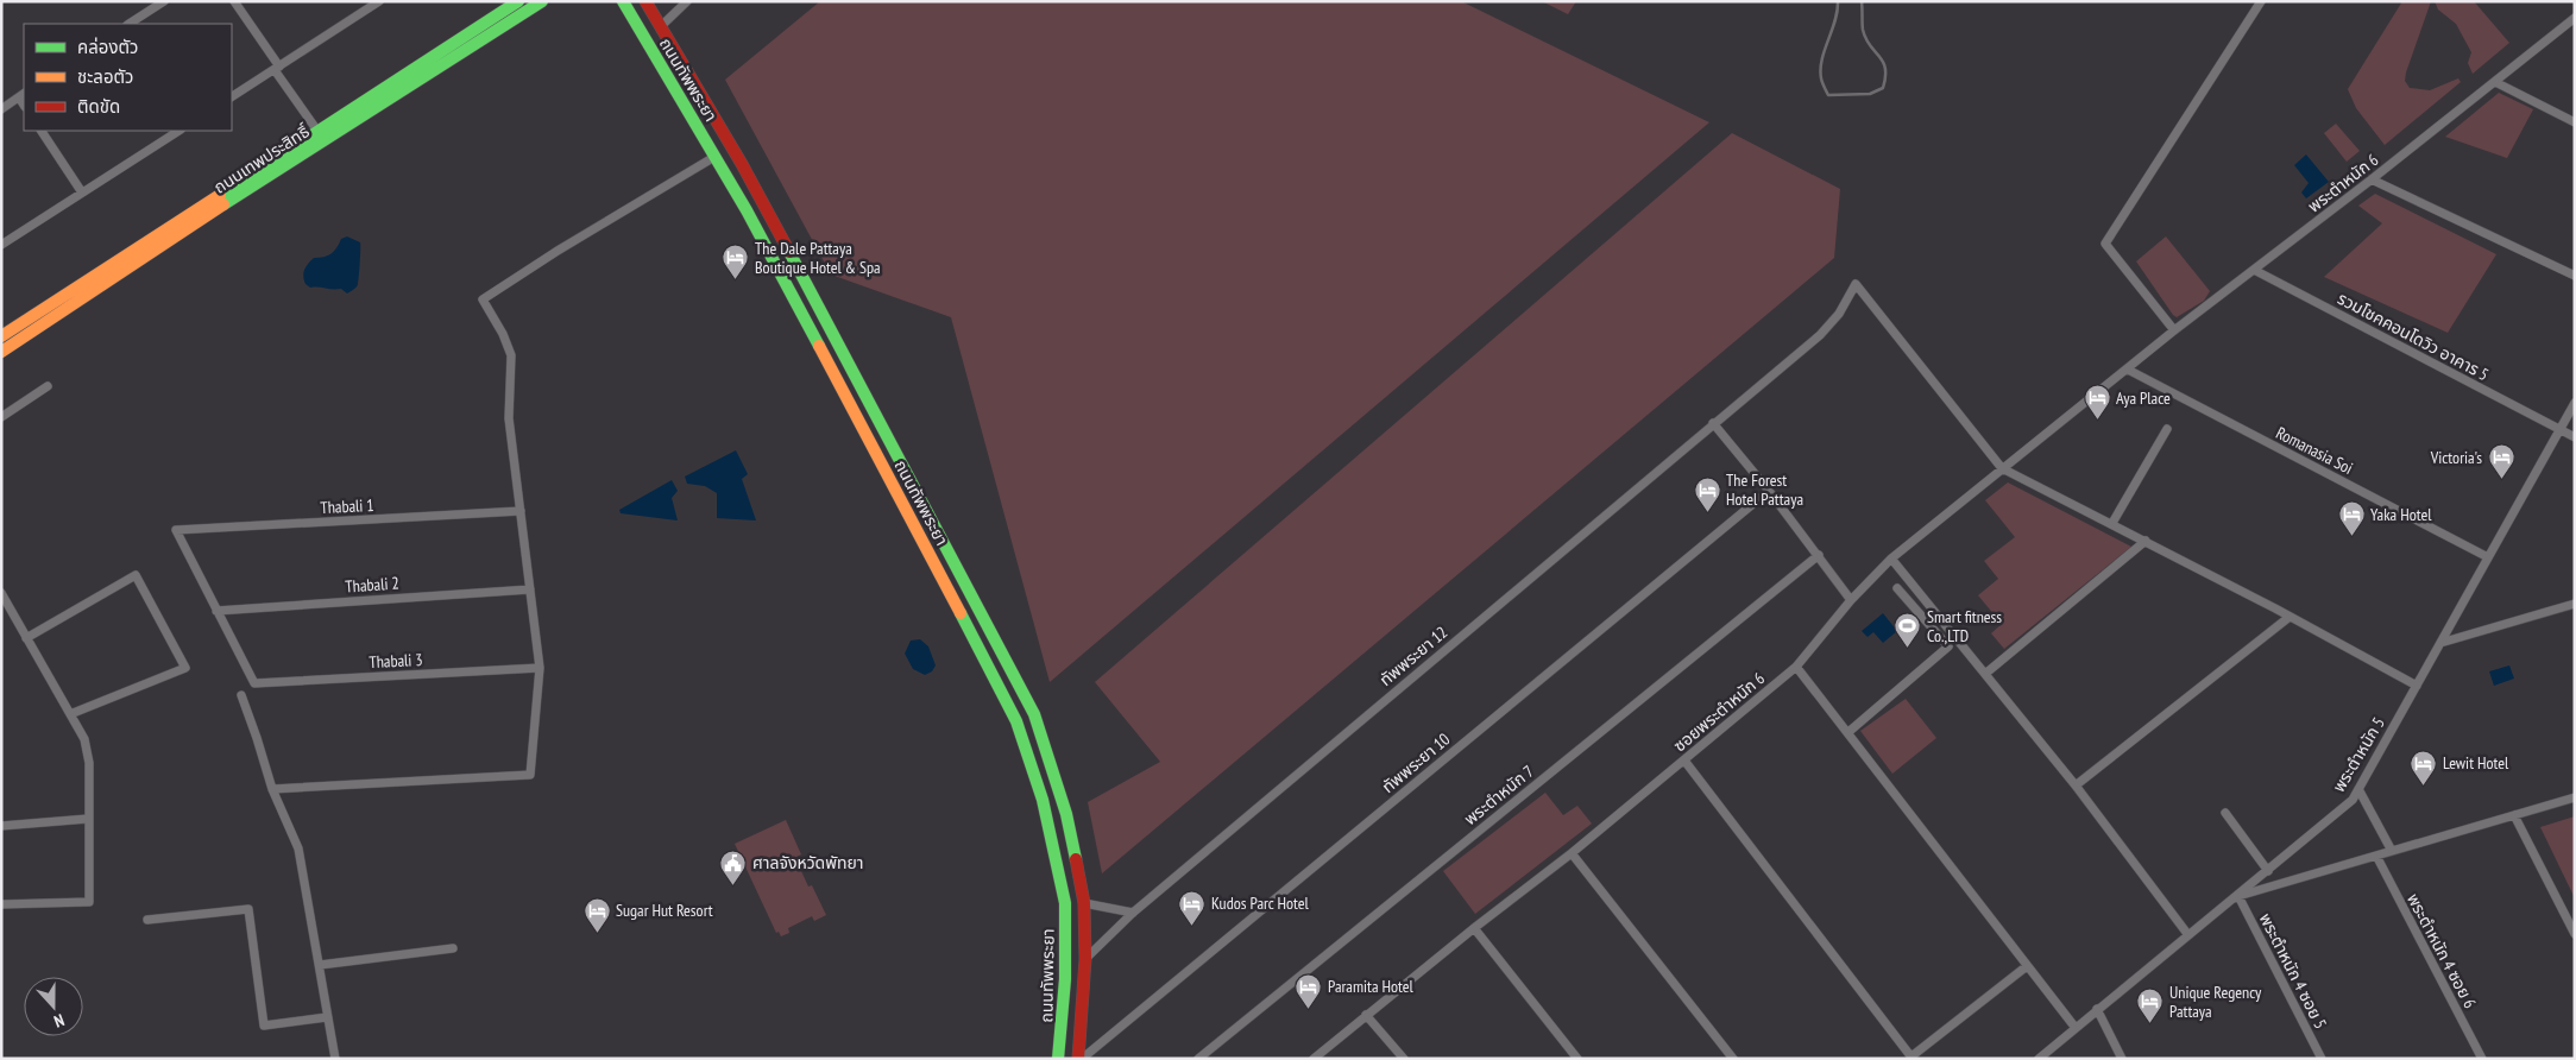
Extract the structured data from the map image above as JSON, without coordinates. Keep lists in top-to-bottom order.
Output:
{
  "streets": {
    "main road": ["ถนนทัพพระยา", "ถนนเทพประสิทธิ์"],
    "street": [
      "พระตำหนัก 6",
      "รวมโชคคอนโดวิว อาคาร 5",
      "Romanasia Soi",
      "Thabali 1",
      "Thabali 2",
      "ทัพพระยา 12",
      "Thabali 3",
      "ซอยพระตำหนัก 6",
      "พระตำหนัก 5",
      "ทัพพระยา 10",
      "พระตำหนัก 7",
      "พระตำหนัก 4 ซอย 6",
      "พระตำหนัก 4 ซอย 5"
    ]
  },
  "crossings": [
    ["ถนนทัพพระยา", "ทัพพระยา 12"],
    ["ถนนทัพพระยา", "ทัพพระยา 10"],
    ["พระตำหนัก 6", "รวมโชคคอนโดวิว อาคาร 5"],
    ["พระตำหนัก 6", "Romanasia Soi"],
    ["พระตำหนัก 6", "ซอยพระตำหนัก 6"],
    ["รวมโชคคอนโดวิว อาคาร 5", "พระตำหนัก 5"],
    ["Romanasia Soi", "ซอยพระตำหนัก 6"],
    ["Romanasia Soi", "พระตำหนัก 5"],
    ["Thabali 1", "Thabali 2"],
    ["Thabali 1", "Thabali 3"],
    ["Thabali 2", "Thabali 3"],
    ["ทัพพระยา 12", "ซอยพระตำหนัก 6"],
    ["พระตำหนัก 5", "พระตำหนัก 4 ซอย 5"]
  ],
  "places": {
    "hotel": [
      "The Dale Pattaya Boutique Hotel & Spa",
      "Aya Place",
      "Victoria's",
      "The Forest Hotel Pattaya",
      "Yaka Hotel",
      "Lewit Hotel",
      "Kudos Parc Hotel",
      "Sugar Hut Resort",
      "Paramita Hotel",
      "Unique Regency Pattaya"
    ],
    "sports": ["Smart fitness Co.,LTD"],
    "public building": ["ศาลจังหวัดพัทยา"]
  },
  "legend": ["คล่องตัว", "ชะลอตัว", "ติดขัด"],
  "north": "bottom"
}
